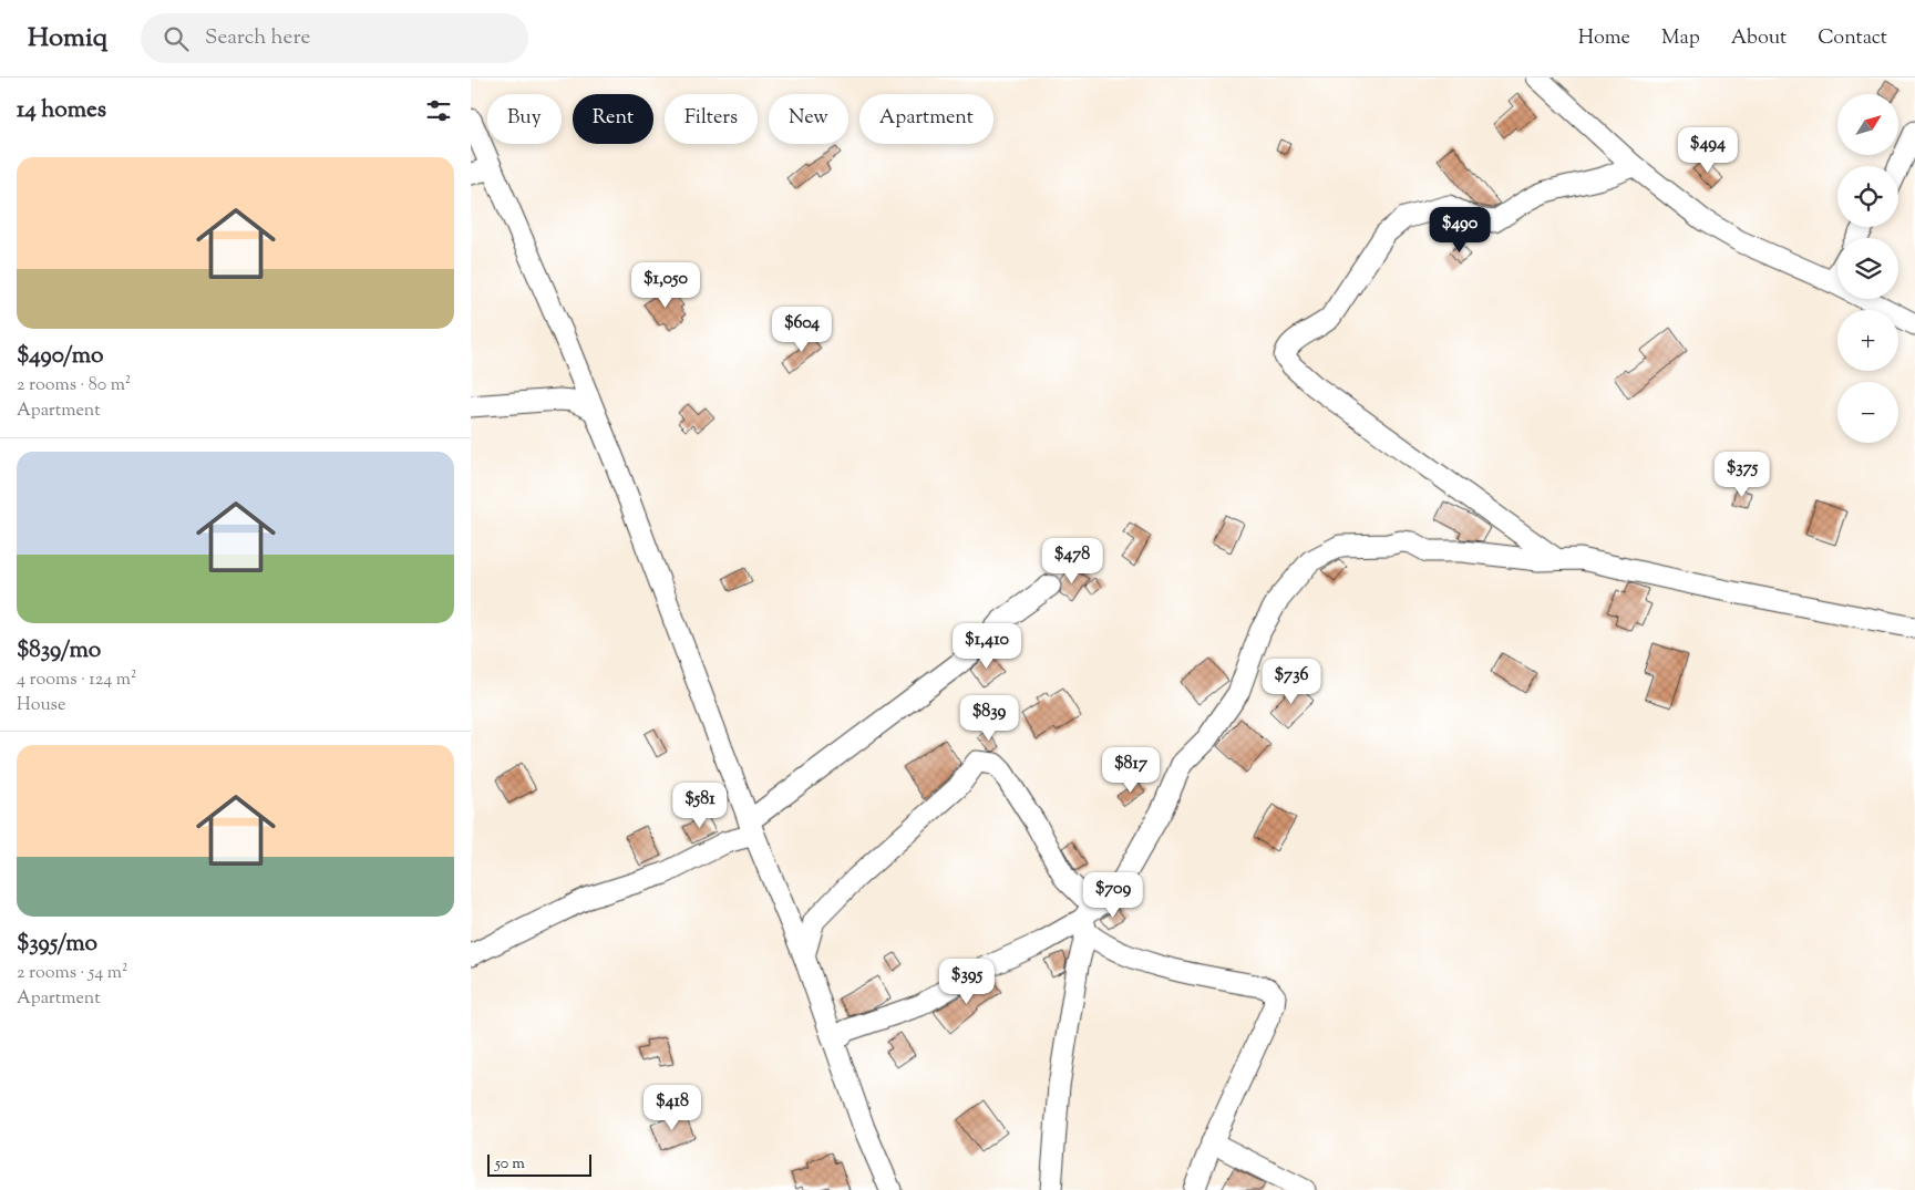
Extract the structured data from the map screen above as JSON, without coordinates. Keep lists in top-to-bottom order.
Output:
{
  "scale_bar": "50 m",
  "north": "top right",
  "page": {
    "header": "Homiq",
    "search": "Search here",
    "nav": [
      "Home",
      "Map",
      "About",
      "Contact"
    ],
    "heading": "14 homes",
    "map_buttons": ["+", "−"],
    "chip": [
      "Buy",
      "Rent",
      "Filters",
      "New",
      "Apartment"
    ],
    "price": [
      "$494",
      "$490",
      "$1,050",
      "$604",
      "$375",
      "$478",
      "$1,410",
      "$736",
      "$839",
      "$817",
      "$581",
      "$709",
      "$395",
      "$418"
    ],
    "list": [
      {
        "name": "$490/mo",
        "note": "2 rooms · 80 m² · Apartment"
      },
      {
        "name": "$839/mo",
        "note": "4 rooms · 124 m² · House"
      },
      {
        "name": "$395/mo",
        "note": "2 rooms · 54 m² · Apartment"
      }
    ],
    "scale": "50 m"
  }
}
